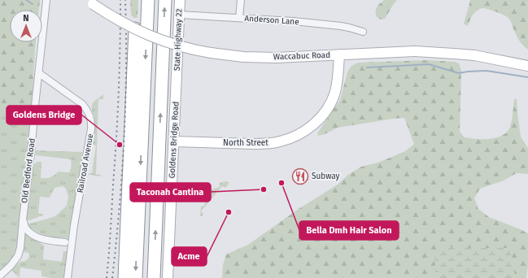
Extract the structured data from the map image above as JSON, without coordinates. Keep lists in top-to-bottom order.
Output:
{
  "streets": {
    "main road": [
      "State Highway 22",
      "Waccabuc Road",
      "Goldens Bridge Road",
      "North Street"
    ],
    "street": ["Anderson Lane", "Railroad Avenue", "Old Bedford Road"]
  },
  "crossings": [
    ["Anderson Lane", "State Highway 22"],
    ["State Highway 22", "Goldens Bridge Road"],
    ["Waccabuc Road", "North Street"],
    ["Goldens Bridge Road", "North Street"],
    ["Railroad Avenue", "Old Bedford Road"]
  ],
  "places": {
    "other": [
      "Goldens Bridge",
      "Bella Dmh Hair Salon",
      "Taconah Cantina",
      "Acme"
    ],
    "restaurant": ["Subway"]
  },
  "north": "top"
}
